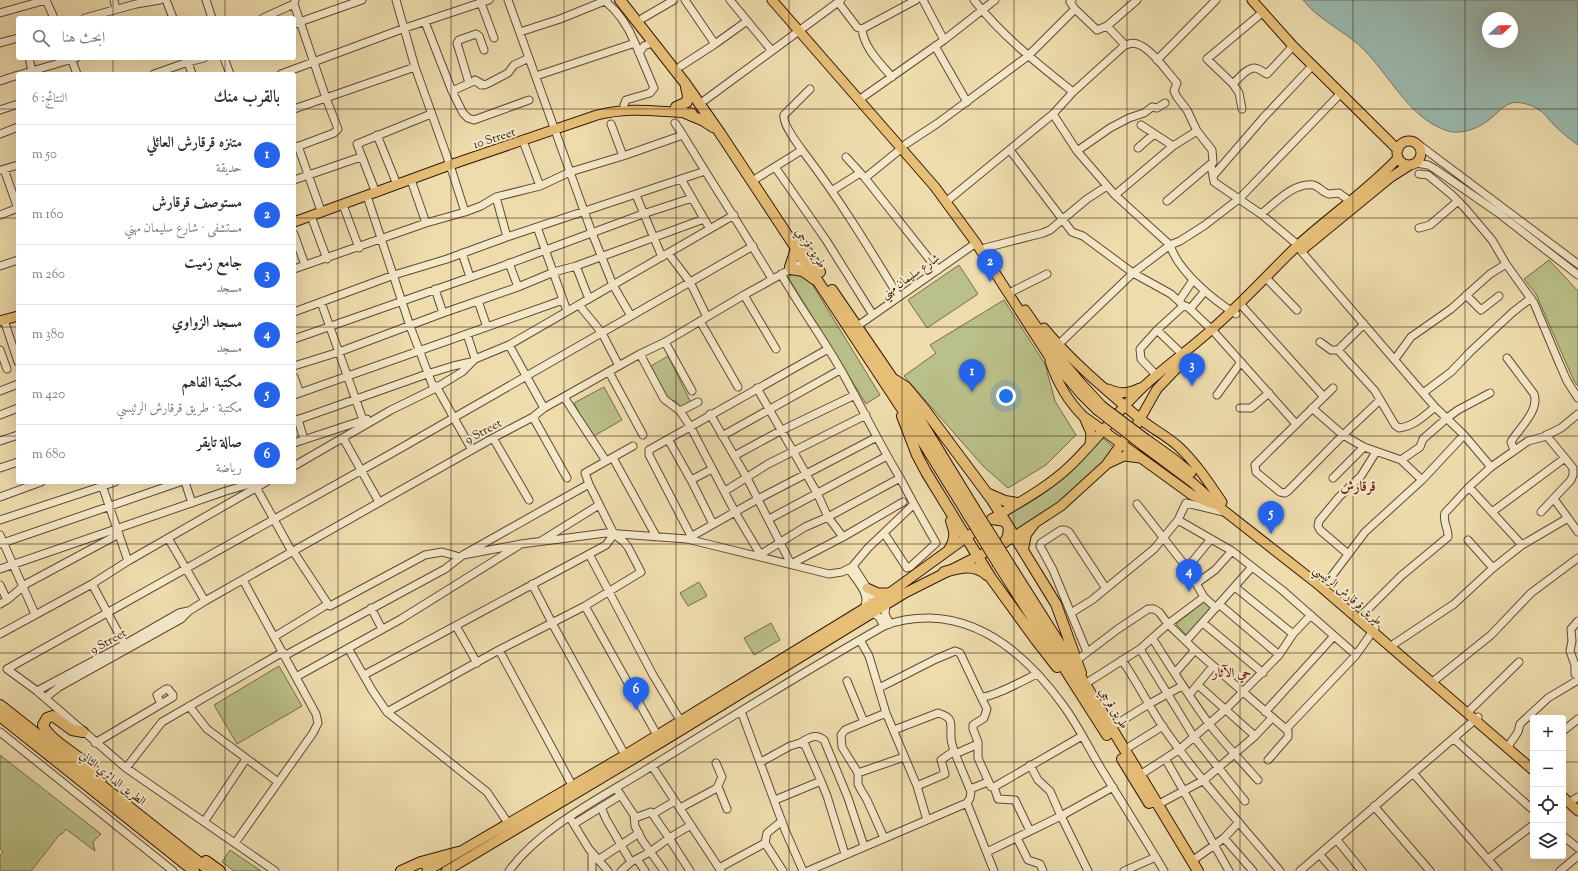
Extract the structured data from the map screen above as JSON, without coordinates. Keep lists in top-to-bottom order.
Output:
{
  "streets": {
    "highway": ["طريق قرجي", "الطريق الدائري الثاني"],
    "main road": ["10 Street", "طريق قرقارش الرئيسي"],
    "street": ["شارع سليمان مهني", "9 Street"]
  },
  "crossings": [
    ["10 Street", "طريق قرجي"],
    ["طريق قرجي", "شارع سليمان مهني"],
    ["طريق قرجي", "9 Street"]
  ],
  "districts": ["قرقارش", "حي الآثار"],
  "north": "right",
  "page": {
    "search": "ابحث هنا",
    "heading": ["بالقرب منك", "النتائج: 6"],
    "list": [
      {
        "mark": "1",
        "name": "متنزه قرقارش العائلي",
        "note": "حديقة",
        "value": "50 m"
      },
      {
        "mark": "2",
        "name": "مستوصف قرقارش",
        "note": "مستشفى · شارع سليمان مهني",
        "value": "160 m"
      },
      {
        "mark": "3",
        "name": "جامع زميت",
        "note": "مسجد",
        "value": "260 m"
      },
      {
        "mark": "4",
        "name": "مسجد الزواوي",
        "note": "مسجد",
        "value": "380 m"
      },
      {
        "mark": "5",
        "name": "مكتبة الفاهم",
        "note": "مكتبة · طريق قرقارش الرئيسي",
        "value": "420 m"
      },
      {
        "mark": "6",
        "name": "صالة تايقر",
        "note": "رياضة",
        "value": "680 m"
      }
    ],
    "pins": [
      "2",
      "3",
      "1",
      "5",
      "4",
      "6"
    ],
    "map_buttons": ["+", "−"]
  }
}
